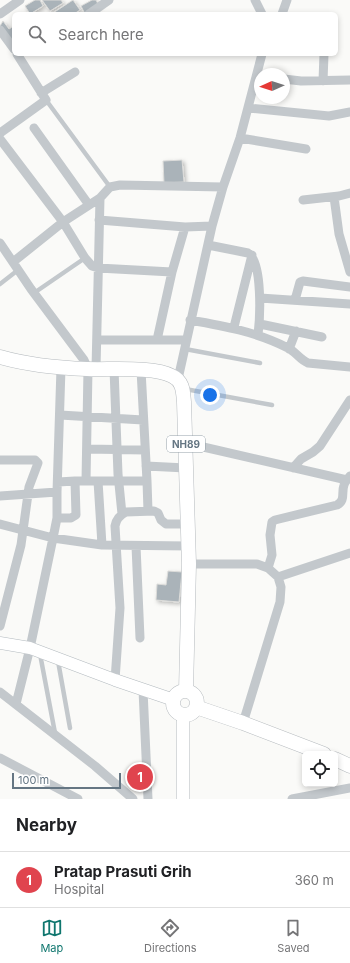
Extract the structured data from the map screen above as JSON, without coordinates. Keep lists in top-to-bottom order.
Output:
{
  "streets": {
    "main road": ["NH89"]
  },
  "scale_bar": "100 m",
  "north": "left",
  "page": {
    "search": "Search here",
    "pins": "1",
    "scale": "100 m",
    "heading": "Nearby",
    "list": [
      {
        "mark": "1",
        "name": "Pratap Prasuti Grih",
        "note": "Hospital",
        "value": "360 m"
      }
    ],
    "nav": ["Map", "Directions", "Saved"]
  }
}
